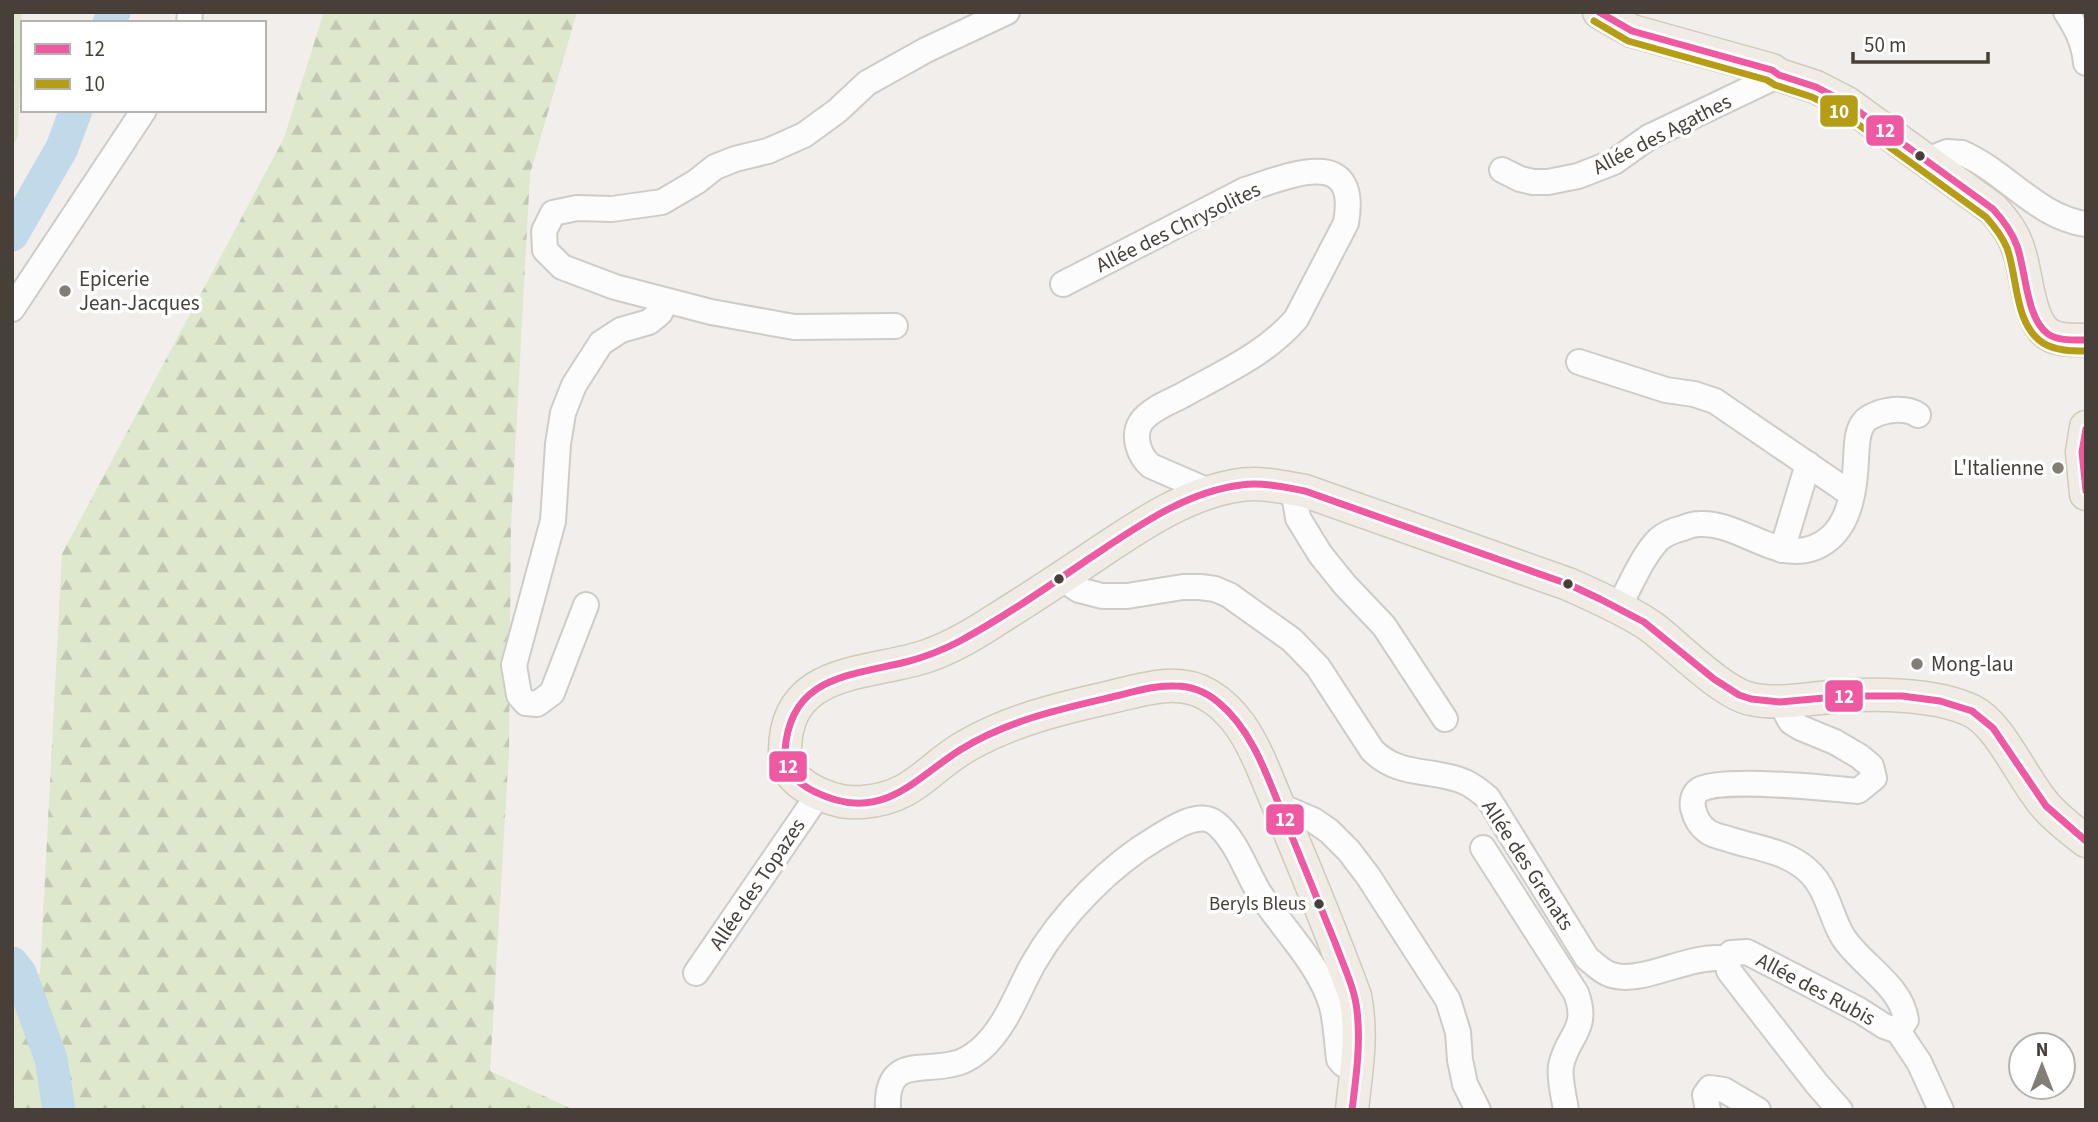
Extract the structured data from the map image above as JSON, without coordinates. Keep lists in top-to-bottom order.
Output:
{
  "streets": {
    "main road": ["Allée des Topazes"],
    "street": [
      "Allée des Agathes",
      "Allée des Chrysolites",
      "Allée des Grenats",
      "Allée des Rubis"
    ]
  },
  "crossings": [
    ["Allée des Chrysolites", "Allée des Topazes"],
    ["Allée des Grenats", "Allée des Topazes"],
    ["Allée des Grenats", "Allée des Rubis"],
    ["Allée des Topazes", "Allée des Rubis"]
  ],
  "places": [
    "Epicerie Jean-Jacques",
    "L'Italienne",
    "Mong-lau",
    "Beryls Bleus"
  ],
  "lines": ["transit line 12", "transit line 10"],
  "legend": ["12", "10"],
  "scale_bar": "50 m",
  "north": "top"
}
